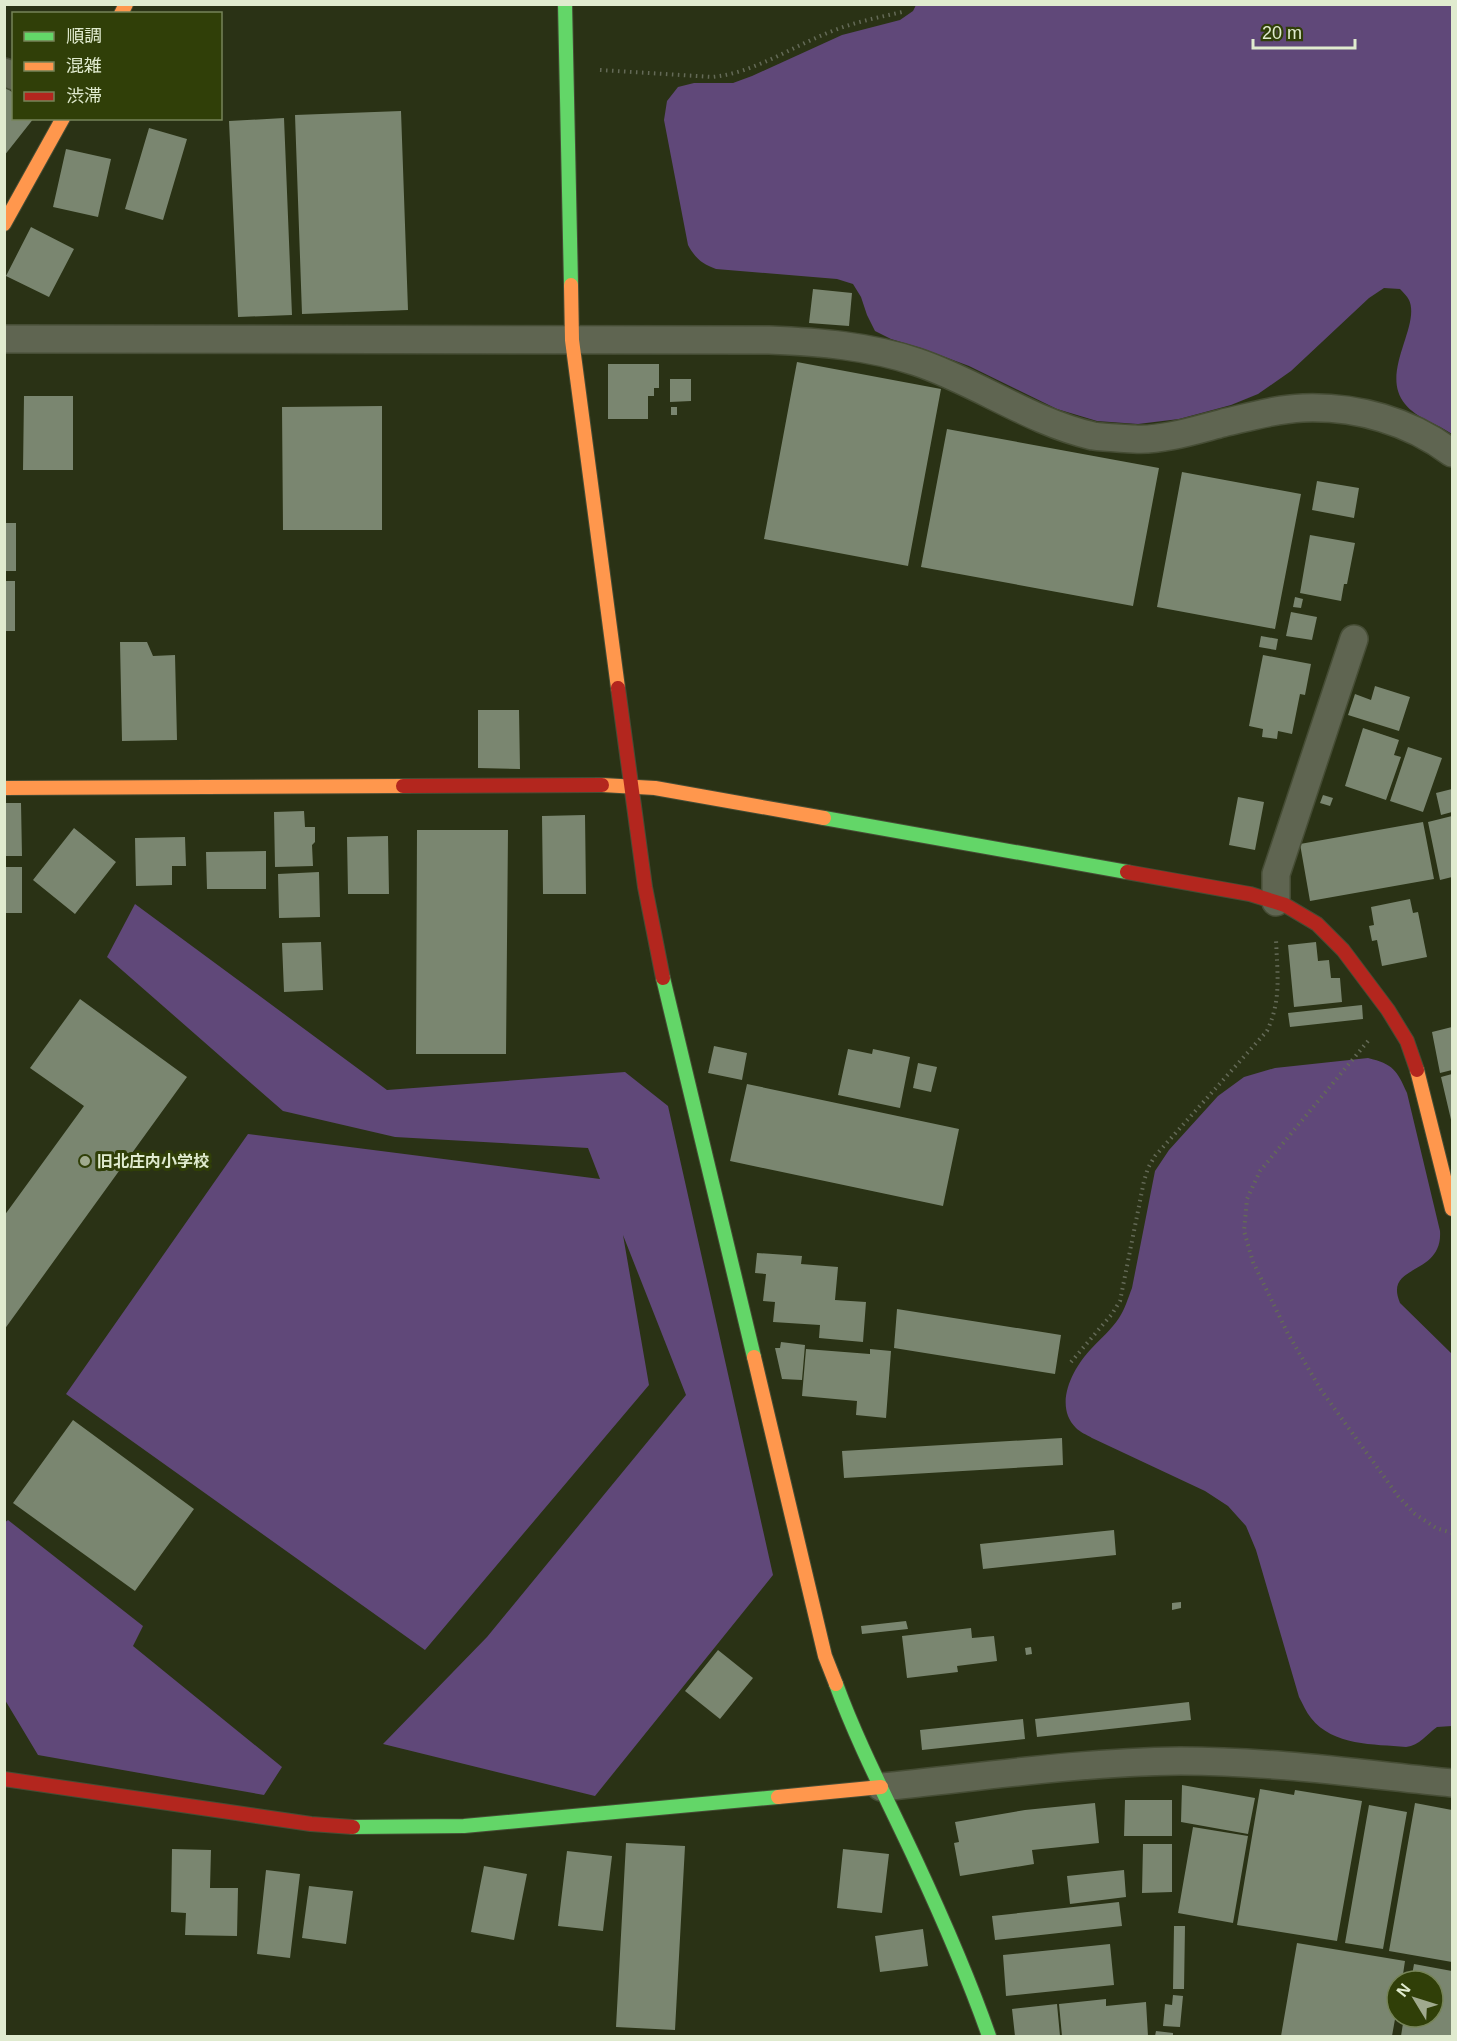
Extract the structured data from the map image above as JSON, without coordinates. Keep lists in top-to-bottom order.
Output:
{
  "places": ["旧北庄内小学校"],
  "legend": ["順調", "混雑", "渋滞"],
  "scale_bar": "20 m",
  "north": "top left"
}
